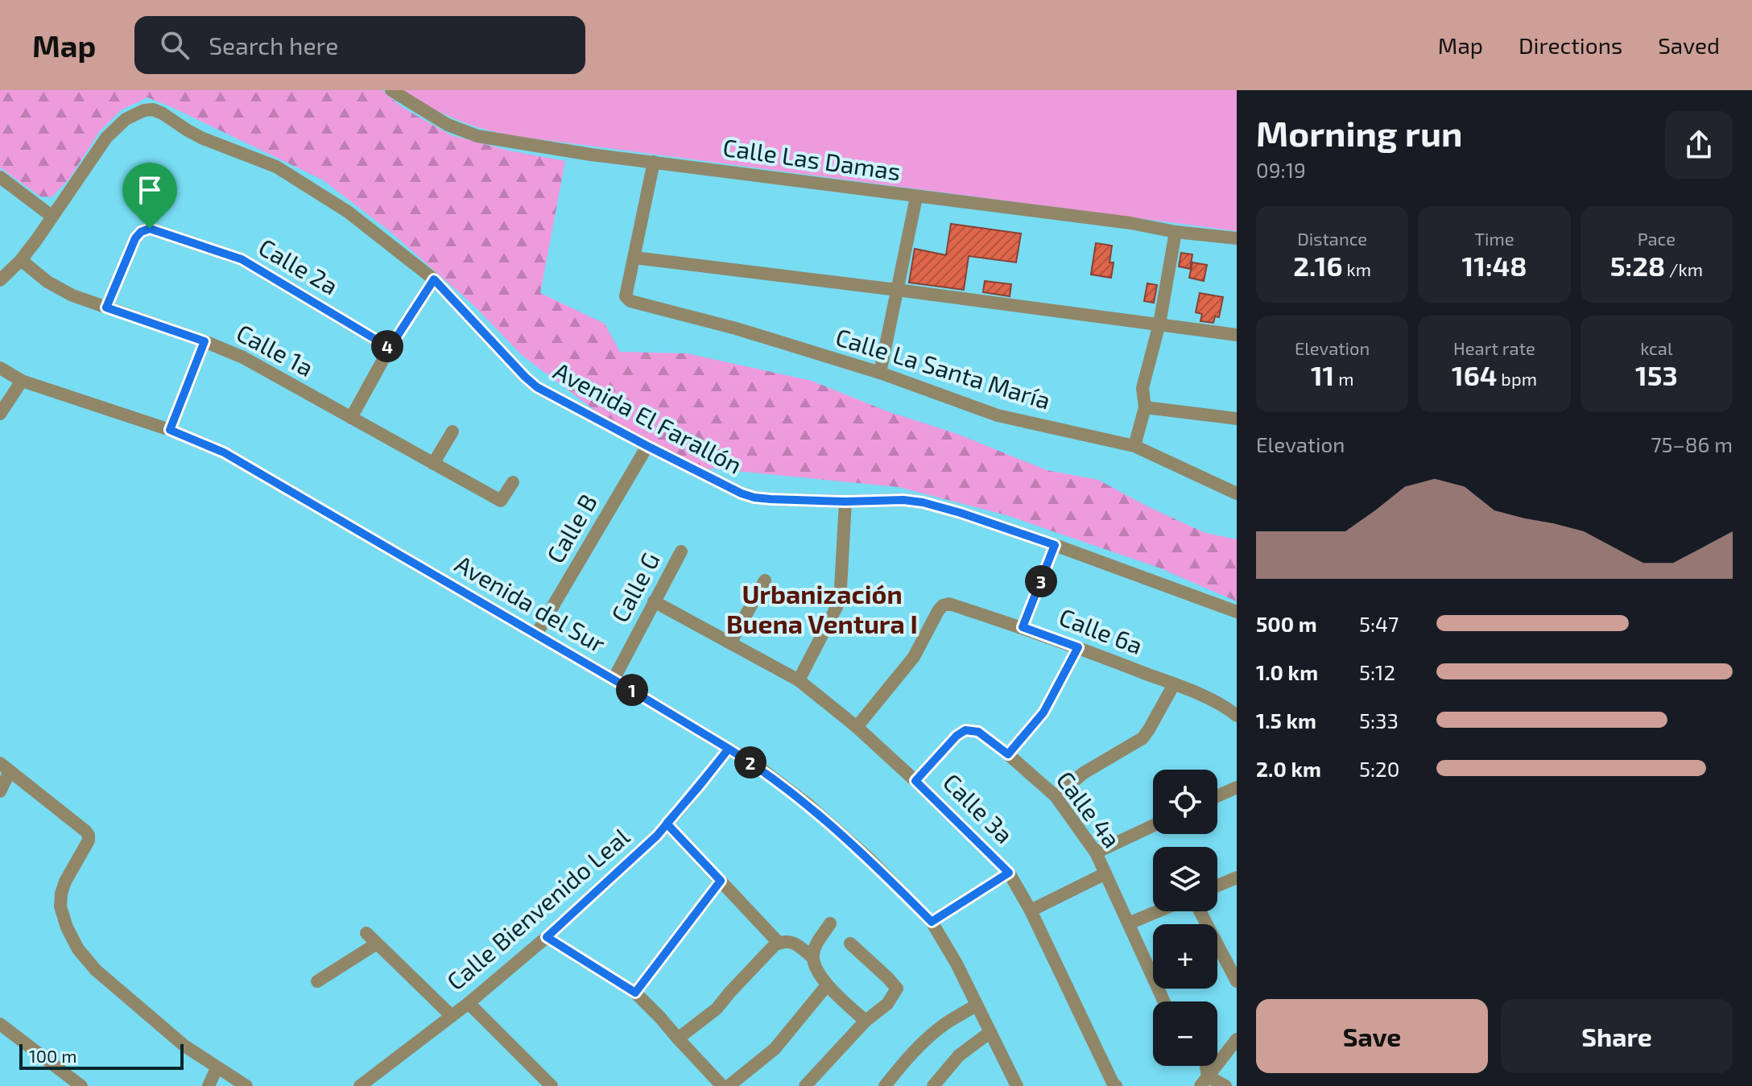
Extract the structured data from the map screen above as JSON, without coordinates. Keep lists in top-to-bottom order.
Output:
{
  "streets": {
    "street": [
      "Calle Las Damas",
      "Calle 2a",
      "Calle 1a",
      "Calle La Santa María",
      "Avenida El Farallón",
      "Calle B",
      "Calle G",
      "Avenida del Sur",
      "Calle 6a",
      "Calle 3a",
      "Calle 4a",
      "Calle Bienvenido Leal"
    ]
  },
  "crossings": [
    ["Calle 2a", "Calle 1a"],
    ["Calle 1a", "Avenida El Farallón"],
    ["Avenida El Farallón", "Calle B"],
    ["Calle B", "Avenida del Sur"],
    ["Calle G", "Avenida del Sur"],
    ["Calle G", "Calle 3a"],
    ["Avenida del Sur", "Calle Bienvenido Leal"],
    ["Calle 6a", "Calle 3a"],
    ["Calle 3a", "Calle 4a"]
  ],
  "districts": ["Urbanización Buena Ventura I"],
  "scale_bar": "100 m",
  "page": {
    "header": "Map",
    "search": "Search here",
    "nav": ["Map", "Directions", "Saved"],
    "heading": ["Morning run", "09:19"],
    "stats": [
      ["Distance", "2.16 km"],
      ["Time", "11:48"],
      ["Pace", "5:28 /km"],
      ["Elevation", "11 m"],
      ["Heart rate", "164 bpm"],
      ["kcal", "153"]
    ],
    "pins": [
      "4",
      "3",
      "1",
      "2"
    ],
    "chart": ["Elevation", "75–86 m"],
    "list": [
      {
        "name": "500 m",
        "note": "5:47"
      },
      {
        "name": "1.0 km",
        "note": "5:12"
      },
      {
        "name": "1.5 km",
        "note": "5:33"
      },
      {
        "name": "2.0 km",
        "note": "5:20"
      }
    ],
    "map_buttons": ["+", "−"],
    "buttons": ["Save", "Share"],
    "scale": "100 m"
  }
}
